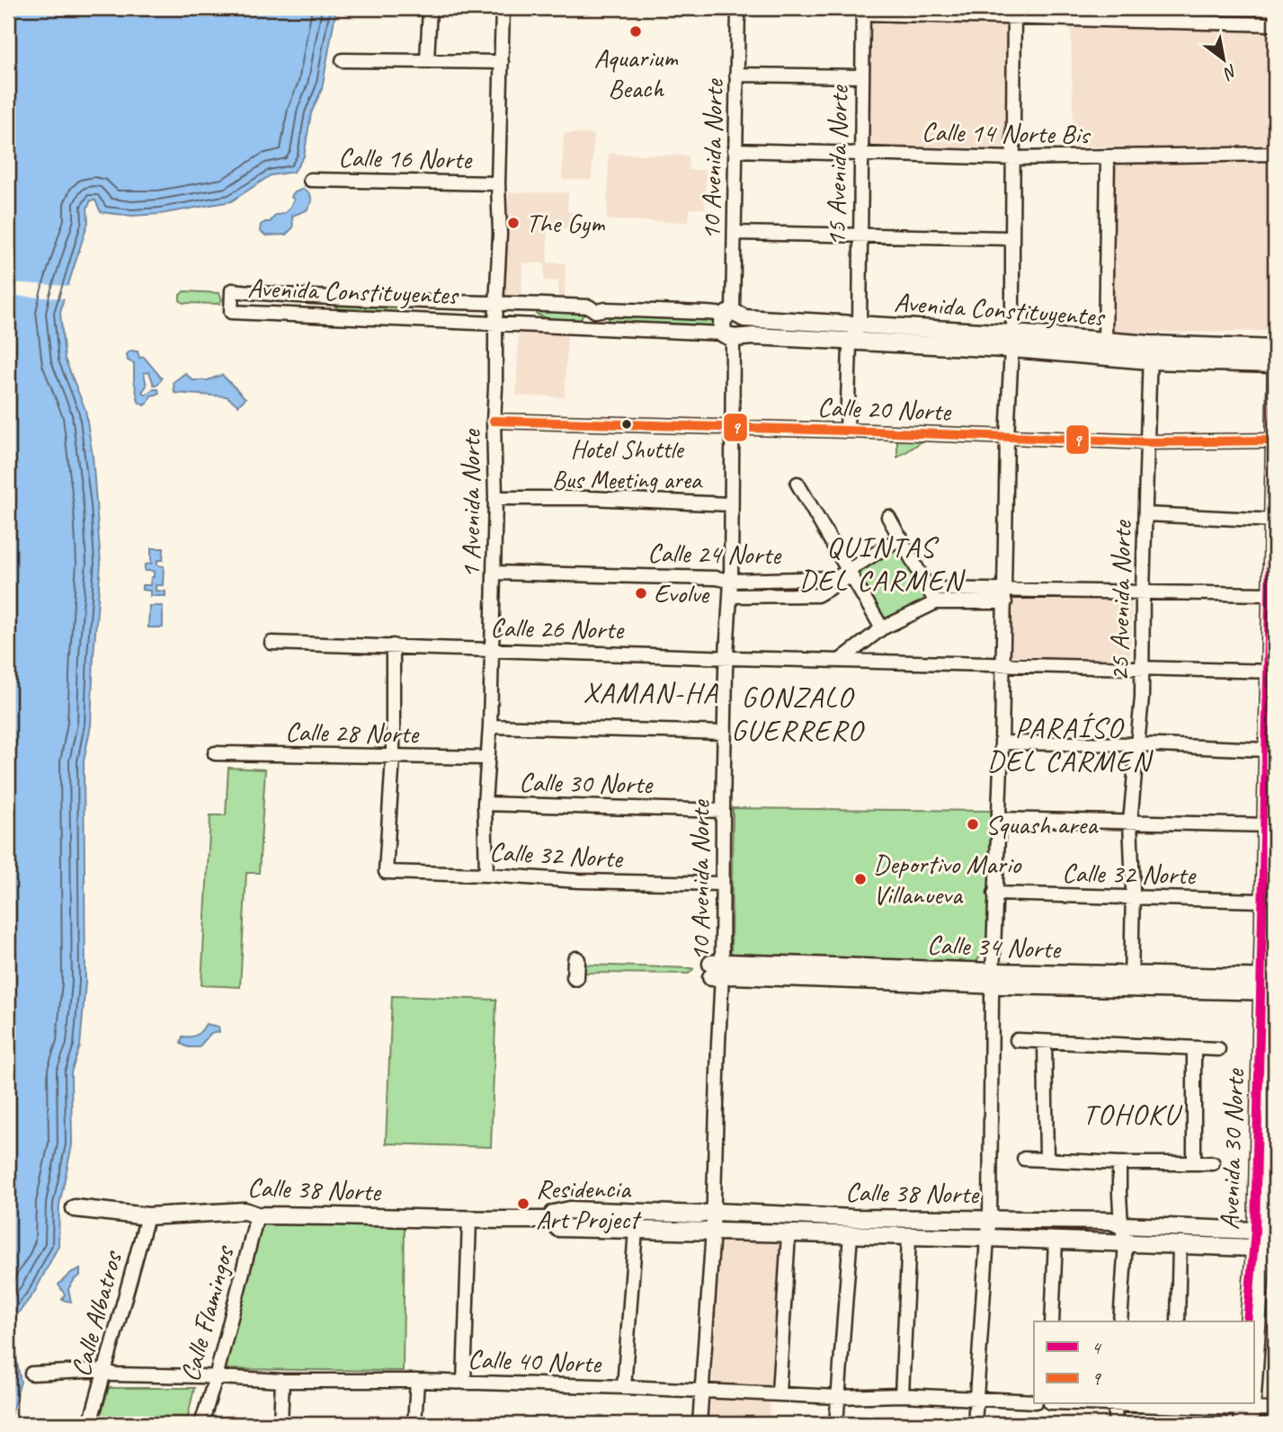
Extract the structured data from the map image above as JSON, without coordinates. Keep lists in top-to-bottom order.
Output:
{
  "streets": {
    "main road": ["Avenida Constituyentes", "Calle 34 Norte", "Calle 38 Norte"],
    "street": [
      "Calle 14 Norte Bis",
      "Calle 16 Norte",
      "10 Avenida Norte",
      "15 Avenida Norte",
      "Calle 20 Norte",
      "1 Avenida Norte",
      "Calle 24 Norte",
      "25 Avenida Norte",
      "Calle 26 Norte",
      "Calle 28 Norte",
      "Calle 30 Norte",
      "Calle 32 Norte",
      "Avenida 30 Norte",
      "Calle Albatros",
      "Calle Flamingos",
      "Calle 40 Norte"
    ]
  },
  "crossings": [
    ["Calle 14 Norte Bis", "10 Avenida Norte"],
    ["Calle 14 Norte Bis", "15 Avenida Norte"],
    ["10 Avenida Norte", "Avenida Constituyentes"],
    ["10 Avenida Norte", "Calle 20 Norte"],
    ["10 Avenida Norte", "Calle 24 Norte"],
    ["10 Avenida Norte", "Calle 26 Norte"],
    ["10 Avenida Norte", "Calle 30 Norte"],
    ["10 Avenida Norte", "Calle 32 Norte"],
    ["10 Avenida Norte", "Calle 34 Norte"],
    ["10 Avenida Norte", "Calle 38 Norte"],
    ["10 Avenida Norte", "Calle 40 Norte"],
    ["15 Avenida Norte", "Avenida Constituyentes"],
    ["Avenida Constituyentes", "1 Avenida Norte"],
    ["Avenida Constituyentes", "25 Avenida Norte"],
    ["Calle 20 Norte", "1 Avenida Norte"],
    ["Calle 20 Norte", "25 Avenida Norte"],
    ["1 Avenida Norte", "Calle 24 Norte"],
    ["1 Avenida Norte", "Calle 26 Norte"],
    ["1 Avenida Norte", "Calle 28 Norte"],
    ["1 Avenida Norte", "Calle 30 Norte"],
    ["1 Avenida Norte", "Calle 32 Norte"],
    ["25 Avenida Norte", "Calle 26 Norte"],
    ["25 Avenida Norte", "Calle 32 Norte"],
    ["25 Avenida Norte", "Calle 34 Norte"],
    ["Calle 28 Norte", "Calle 32 Norte"],
    ["Calle 34 Norte", "Avenida 30 Norte"],
    ["Avenida 30 Norte", "Calle 38 Norte"],
    ["Calle 38 Norte", "Calle Albatros"],
    ["Calle 38 Norte", "Calle Flamingos"],
    ["Calle Albatros", "Calle 40 Norte"],
    ["Calle Flamingos", "Calle 40 Norte"]
  ],
  "districts": [
    "QUINTAS DEL CARMEN",
    "XAMAN-HA",
    "GONZALO GUERRERO",
    "PARAÍSO DEL CARMEN",
    "TOHOKU"
  ],
  "places": [
    "Aquarium Beach",
    "The Gym",
    "Hotel Shuttle Bus Meeting area",
    "Evolve",
    "Squash area",
    "Deportivo Mario Villanueva",
    "Residencia Art Project"
  ],
  "lines": ["transit line 4", "transit line 9"],
  "legend": ["4", "9"],
  "north": "bottom right"
}
